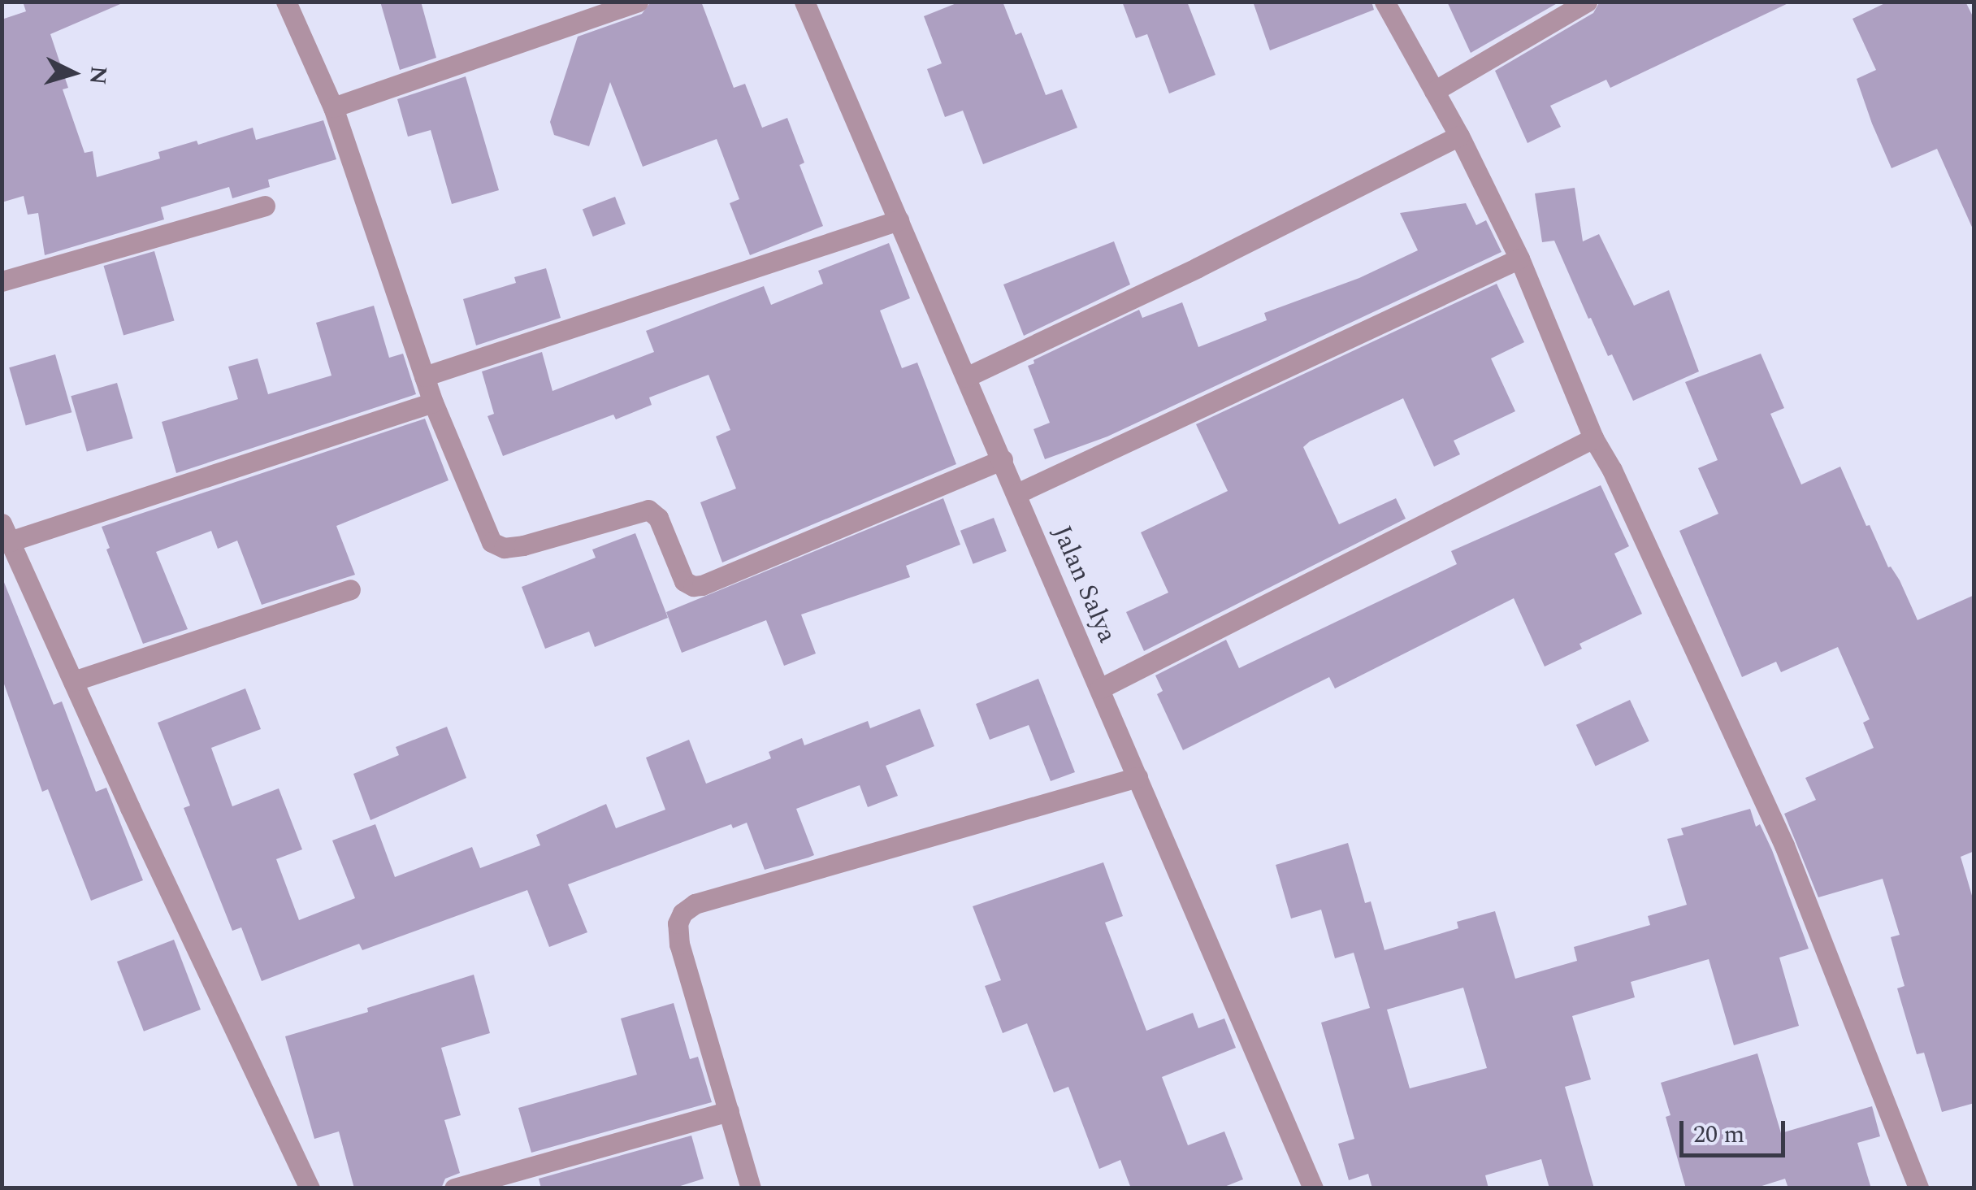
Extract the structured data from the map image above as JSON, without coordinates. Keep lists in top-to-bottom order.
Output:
{
  "streets": {
    "street": ["Jalan Salya"]
  },
  "scale_bar": "20 m",
  "north": "right"
}
